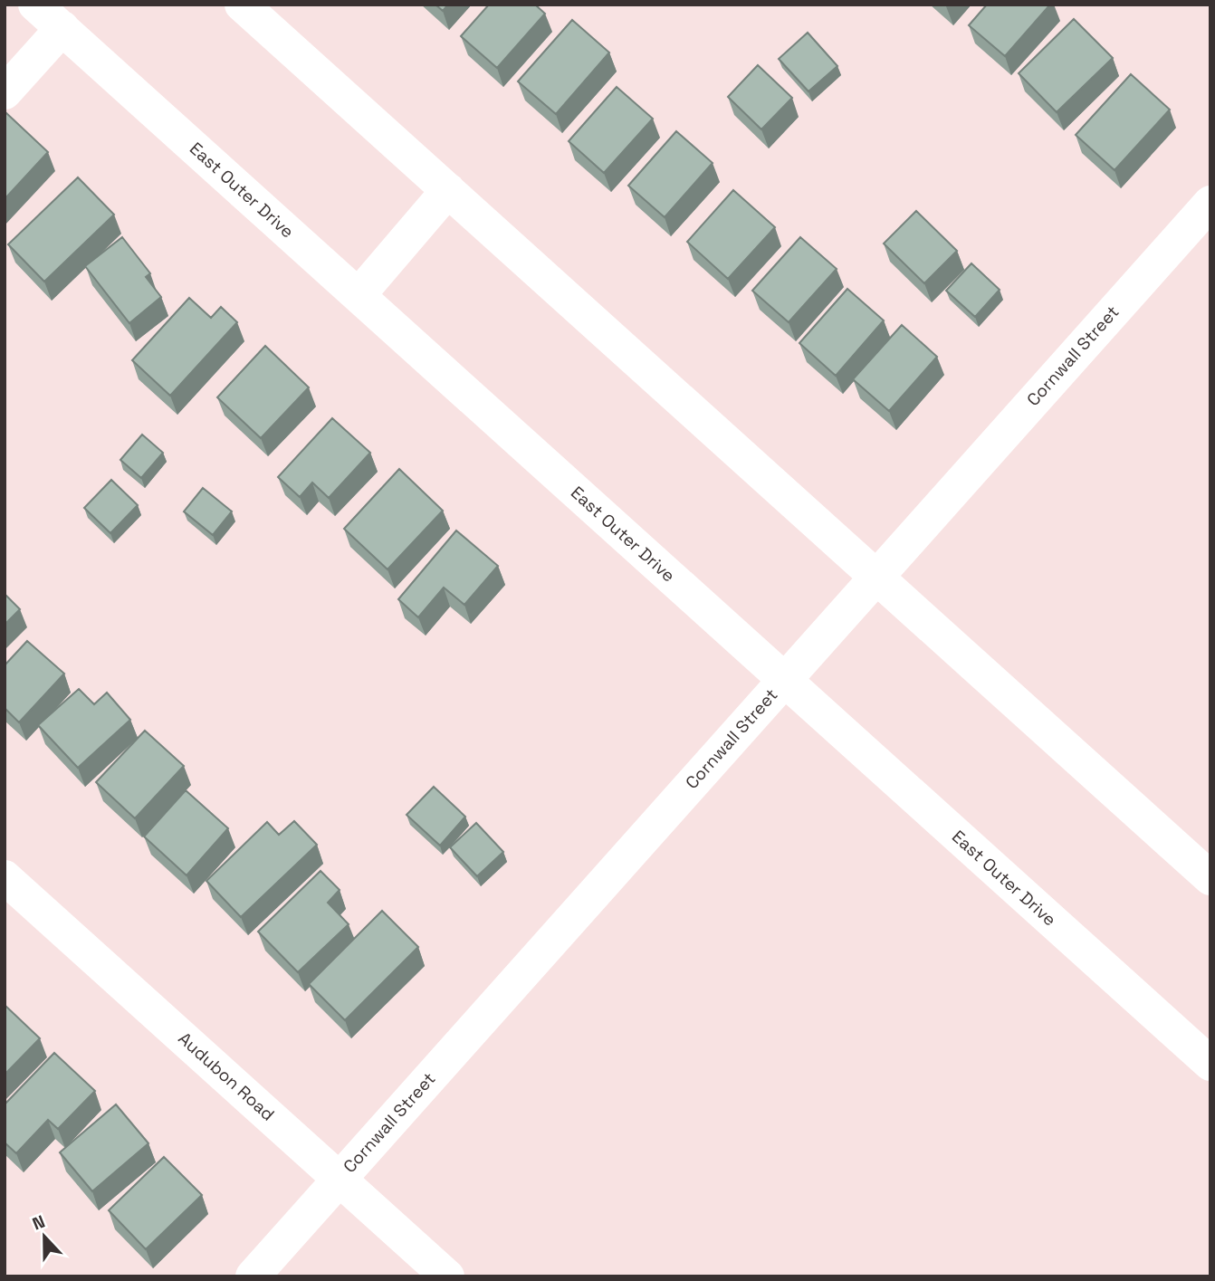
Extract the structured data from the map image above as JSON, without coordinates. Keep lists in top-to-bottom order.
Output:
{
  "streets": {
    "street": ["East Outer Drive", "Cornwall Street", "Audubon Road"]
  },
  "crossings": [
    ["East Outer Drive", "Cornwall Street"],
    ["Cornwall Street", "Audubon Road"]
  ],
  "north": "top"
}
